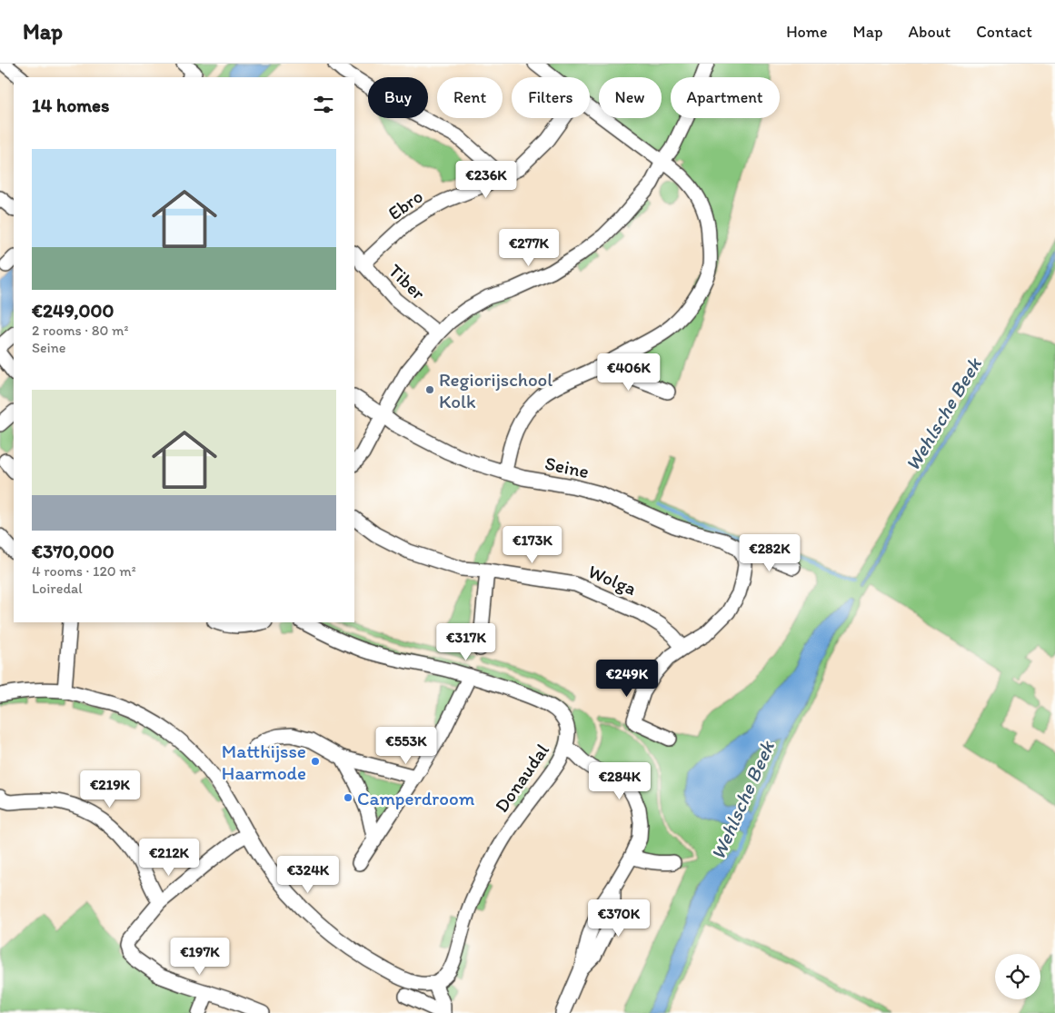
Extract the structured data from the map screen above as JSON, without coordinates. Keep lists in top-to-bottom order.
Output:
{
  "streets": {
    "street": [
      "Ebro",
      "Tiber",
      "Seine",
      "Wolga",
      "Donaudal"
    ]
  },
  "crossings": [
    ["Ebro", "Tiber"]
  ],
  "water": ["Wehlsche Beek"],
  "places": ["Regiorijschool Kolk", "Matthijsse Haarmode", "Camperdroom"],
  "page": {
    "header": "Map",
    "nav": [
      "Home",
      "Map",
      "About",
      "Contact"
    ],
    "chip": [
      "Buy",
      "Rent",
      "Filters",
      "New",
      "Apartment"
    ],
    "heading": "14 homes",
    "list": [
      {
        "name": "€249,000",
        "note": "2 rooms · 80 m² · Seine"
      },
      {
        "name": "€370,000",
        "note": "4 rooms · 120 m² · Loiredal"
      }
    ],
    "price": [
      "€236K",
      "€277K",
      "€406K",
      "€173K",
      "€282K",
      "€317K",
      "€249K",
      "€553K",
      "€284K",
      "€219K",
      "€212K",
      "€324K",
      "€370K",
      "€197K"
    ]
  }
}
